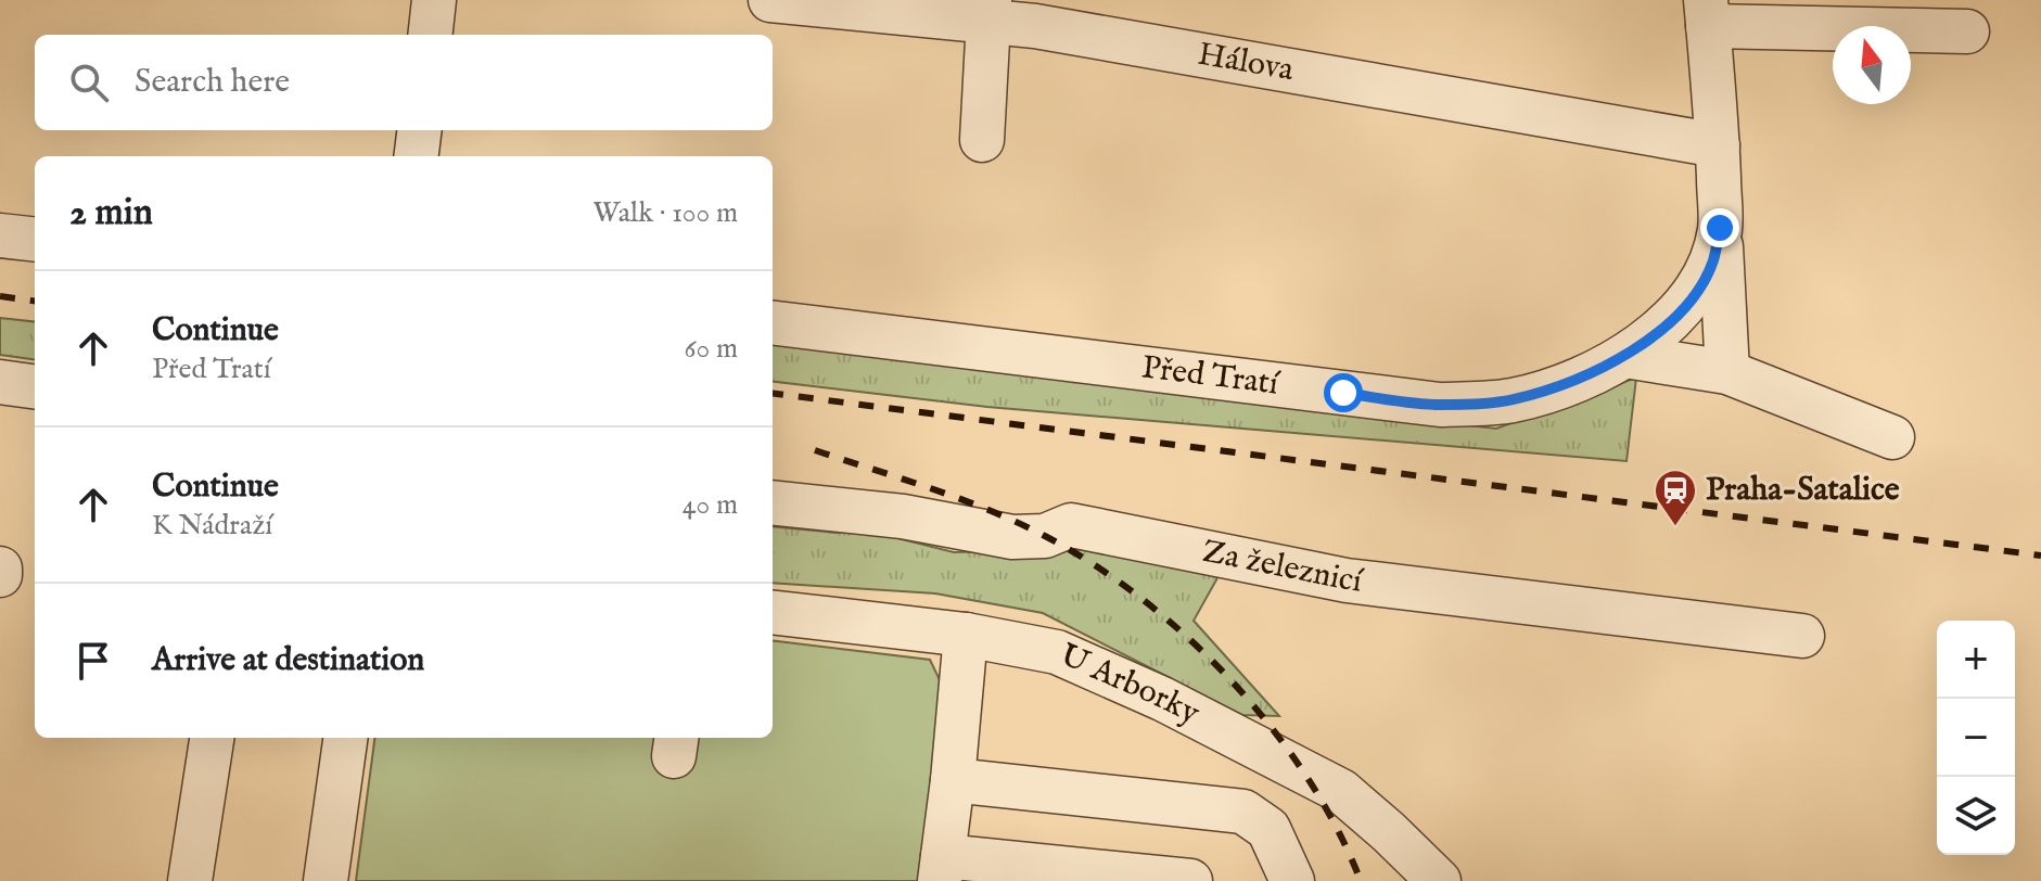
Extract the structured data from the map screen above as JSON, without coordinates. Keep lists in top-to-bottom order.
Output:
{
  "streets": {
    "street": [
      "Hálova",
      "Před Tratí",
      "Za železnicí",
      "U Arborky"
    ]
  },
  "places": {
    "station": ["Praha-Satalice"]
  },
  "north": "top",
  "page": {
    "search": "Search here",
    "heading": ["2 min", "Walk · 100 m"],
    "list": [
      ["Continue", "Před Tratí", "60 m"],
      ["Continue", "K Nádraží", "40 m"],
      "Arrive at destination"
    ],
    "map_buttons": ["+", "−"]
  }
}
